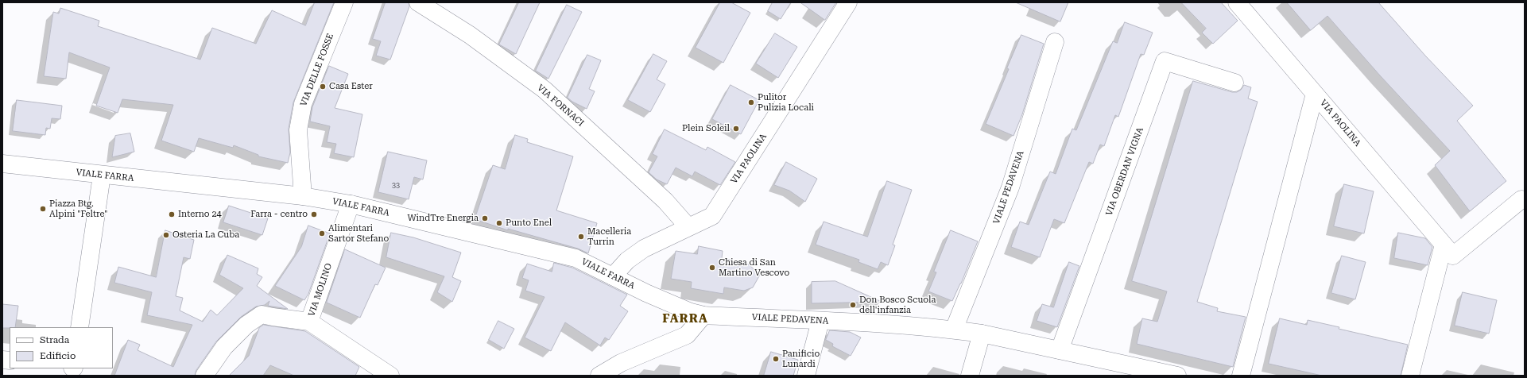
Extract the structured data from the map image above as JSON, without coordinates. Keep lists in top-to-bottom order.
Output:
{
  "streets": {
    "street": [
      "VIA DELLE FOSSE",
      "VIA FORNACI",
      "VIA PAOLINA",
      "VIA OBERDAN VIGNA",
      "VIALE FARRA",
      "VIALE PEDAVENA",
      "VIA MOLINO"
    ]
  },
  "crossings": [
    ["VIA DELLE FOSSE", "VIALE FARRA"],
    ["VIA FORNACI", "VIA PAOLINA"],
    ["VIA PAOLINA", "VIALE FARRA"],
    ["VIA OBERDAN VIGNA", "VIALE PEDAVENA"],
    ["VIALE FARRA", "VIALE PEDAVENA"],
    ["VIALE FARRA", "VIA MOLINO"]
  ],
  "districts": ["FARRA"],
  "places": [
    "Casa Ester",
    "Pulitor Pulizia Locali",
    "Plein Soleil",
    "Piazza Btg. Alpini \"Feltre\"",
    "Interno 24",
    "Farra - centro",
    "WindTre Energia",
    "Punto Enel",
    "Alimentari Sartor Stefano",
    "Osteria La Cuba",
    "Macelleria Turrin",
    "Chiesa di San Martino Vescovo",
    "Don Bosco Scuola dell'infanzia",
    "Panificio Lunardi"
  ],
  "house_numbers": ["33"],
  "legend": ["Strada", "Edificio"]
}
